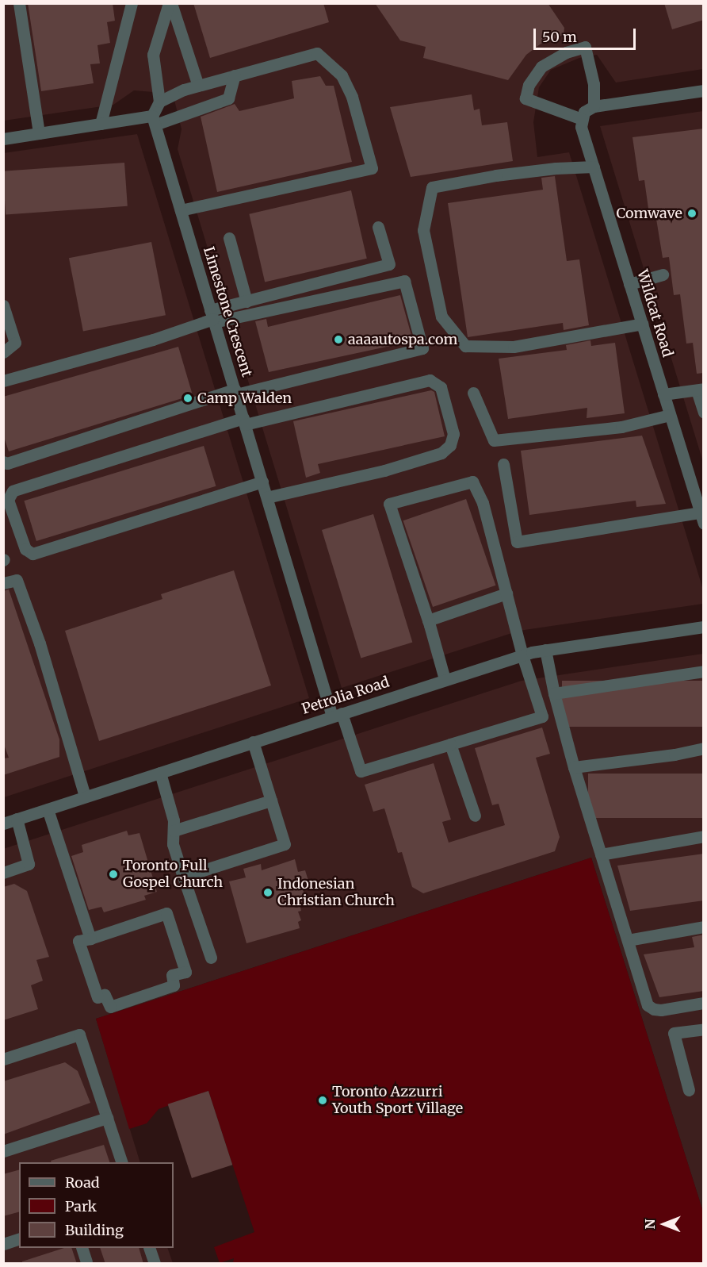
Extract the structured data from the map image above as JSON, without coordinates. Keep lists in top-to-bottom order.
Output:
{
  "streets": {
    "street": ["Limestone Crescent", "Wildcat Road", "Petrolia Road"]
  },
  "crossings": [
    ["Limestone Crescent", "Petrolia Road"]
  ],
  "places": [
    "Comwave",
    "aaaautospa.com",
    "Camp Walden",
    "Toronto Full Gospel Church",
    "Indonesian Christian Church",
    "Toronto Azzurri Youth Sport Village"
  ],
  "legend": ["Road", "Park", "Building"],
  "scale_bar": "50 m",
  "north": "left"
}
